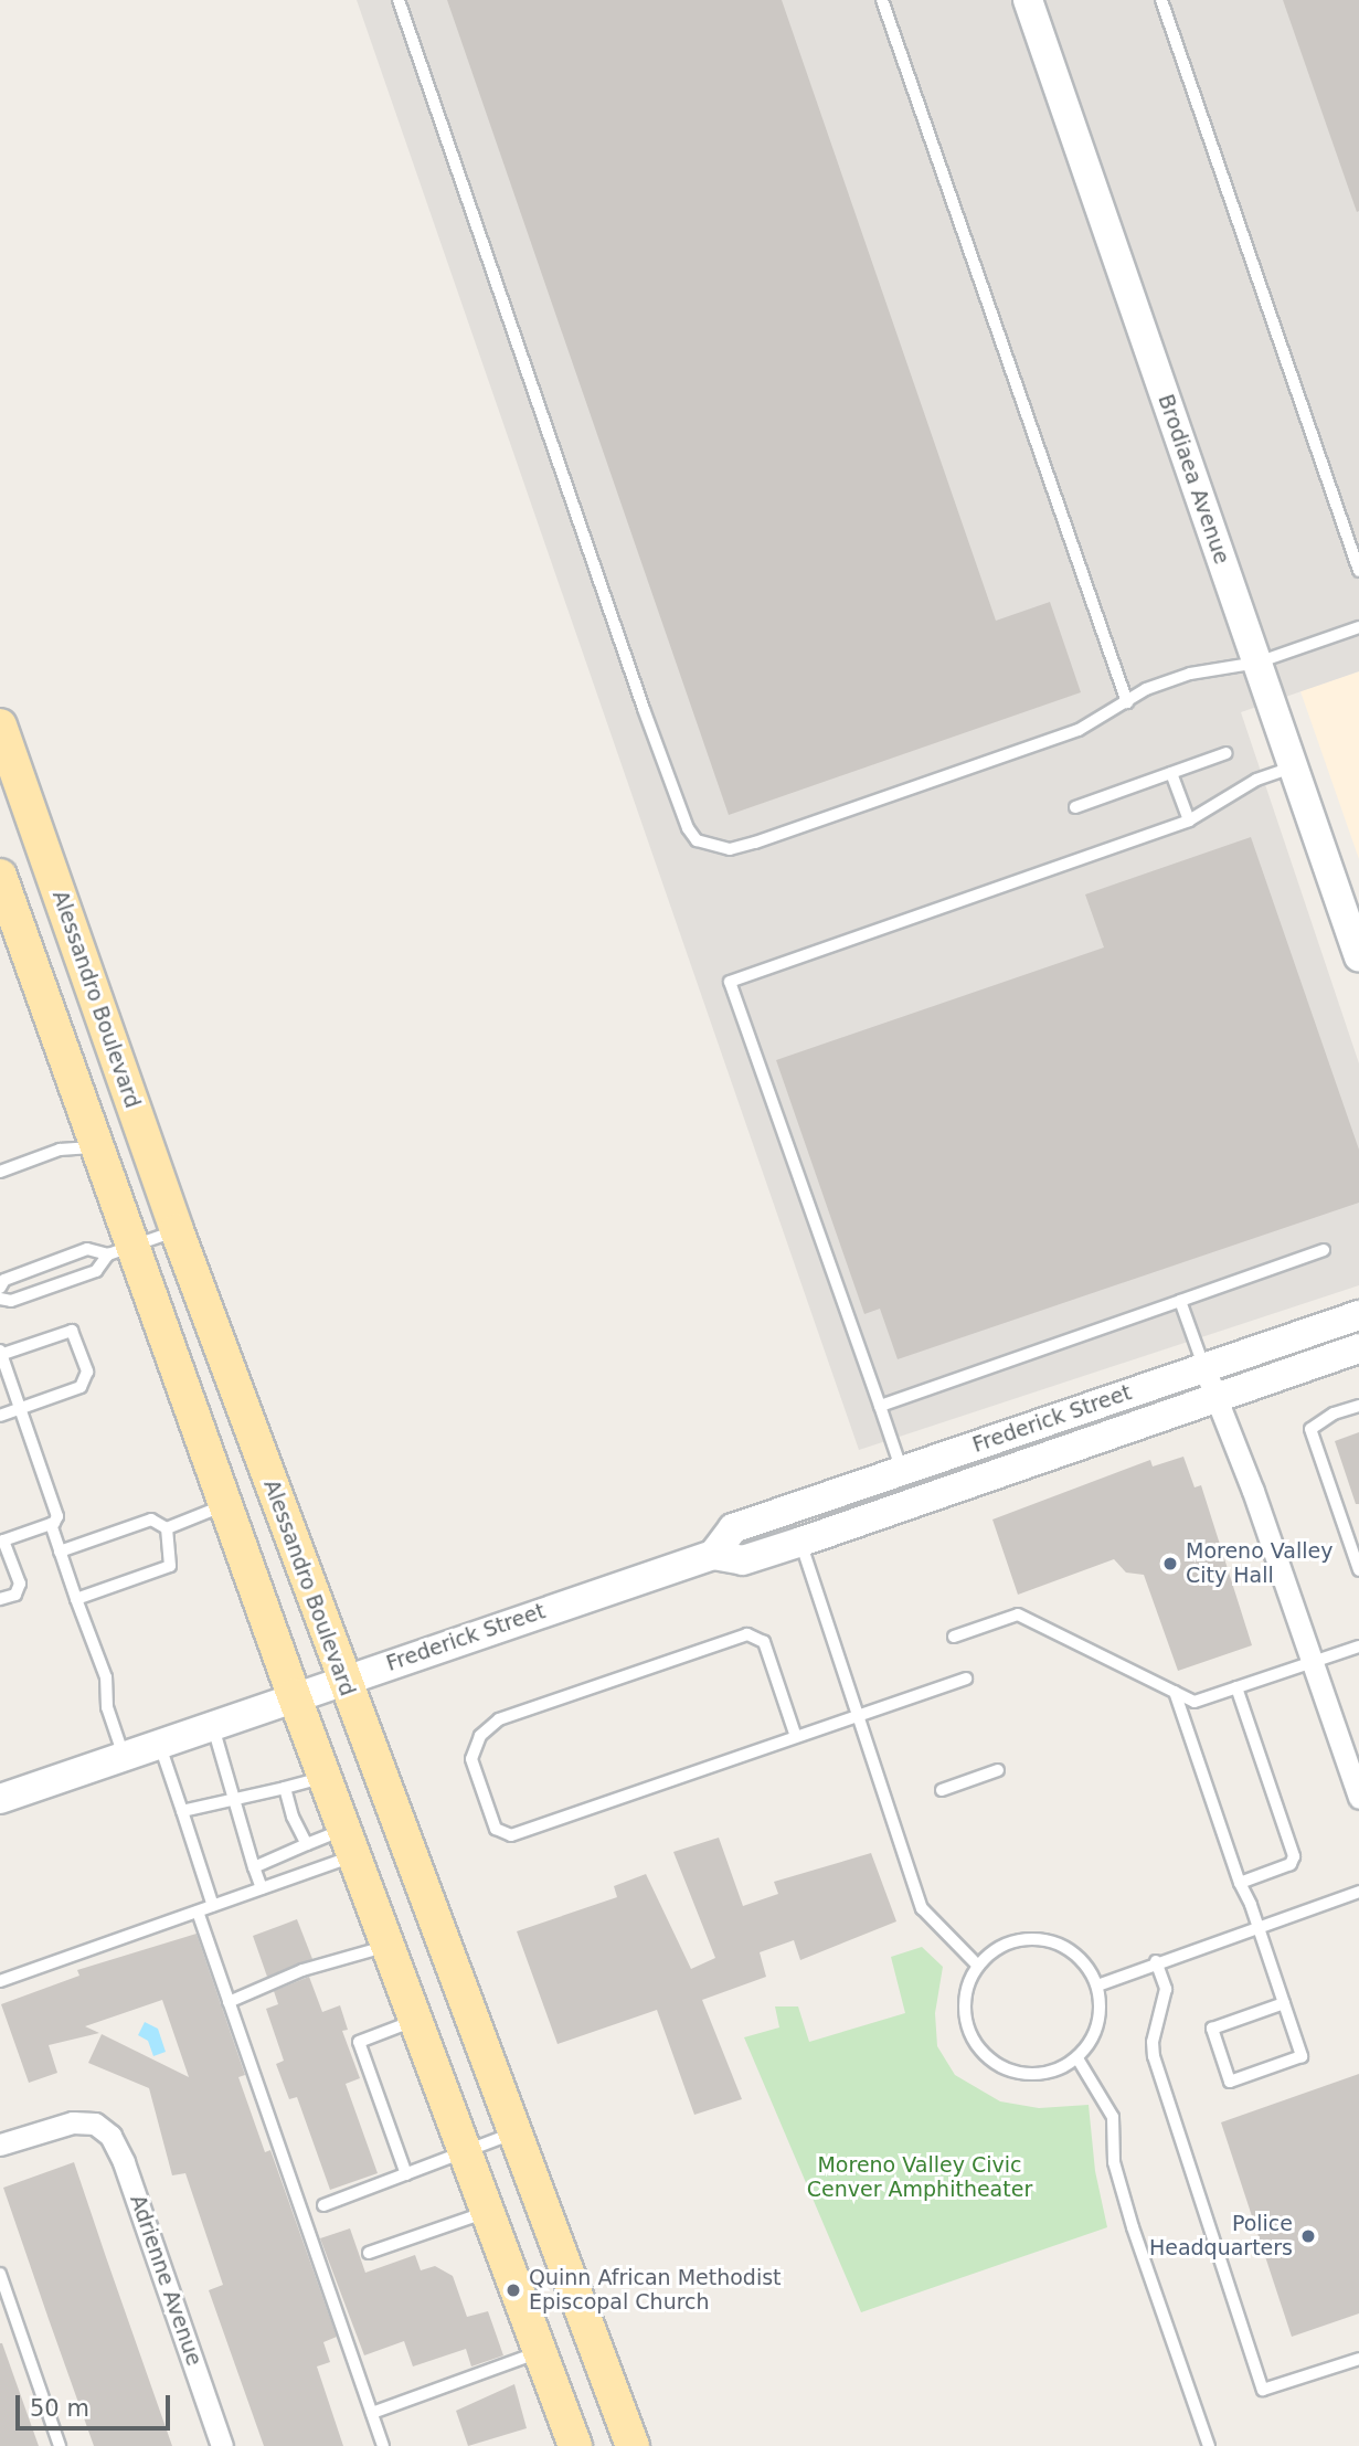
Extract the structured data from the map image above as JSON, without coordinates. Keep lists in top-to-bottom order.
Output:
{
  "streets": {
    "main road": ["Brodiaea Avenue", "Alessandro Boulevard", "Frederick Street"],
    "street": ["Adrienne Avenue"]
  },
  "crossings": [
    ["Alessandro Boulevard", "Frederick Street"]
  ],
  "parks": ["Moreno Valley Civic Cenver Amphitheater"],
  "places": ["Moreno Valley City Hall", "Police Headquarters", "Quinn African Methodist Episcopal Church"],
  "scale_bar": "50 m"
}
